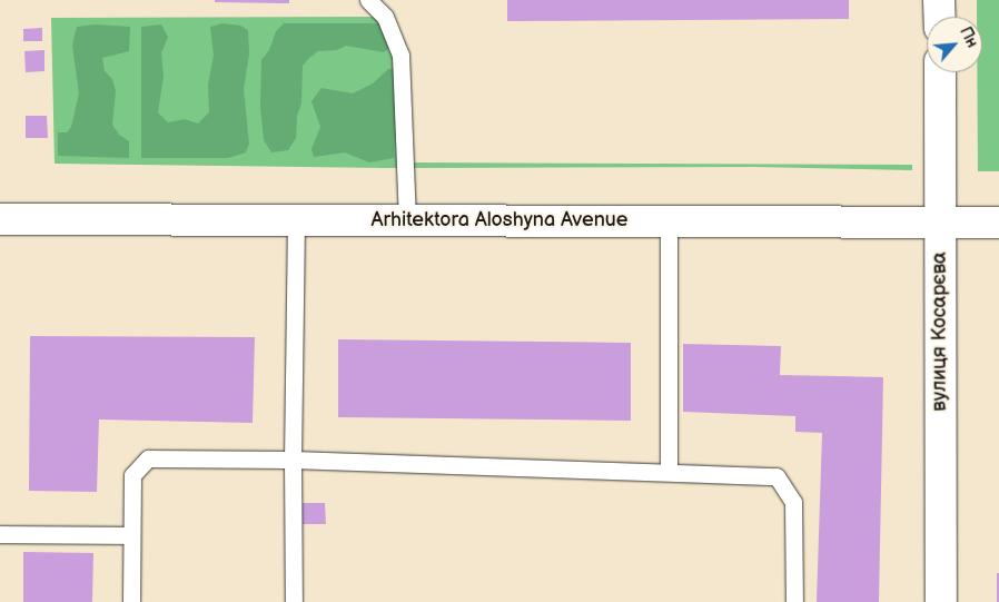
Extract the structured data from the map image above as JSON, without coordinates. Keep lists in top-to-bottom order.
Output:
{
  "streets": {
    "street": ["Arhitektora Aloshyna Avenue", "вулиця Косарєва"]
  },
  "crossings": [
    ["Arhitektora Aloshyna Avenue", "вулиця Косарєва"]
  ],
  "north": "top right"
}
